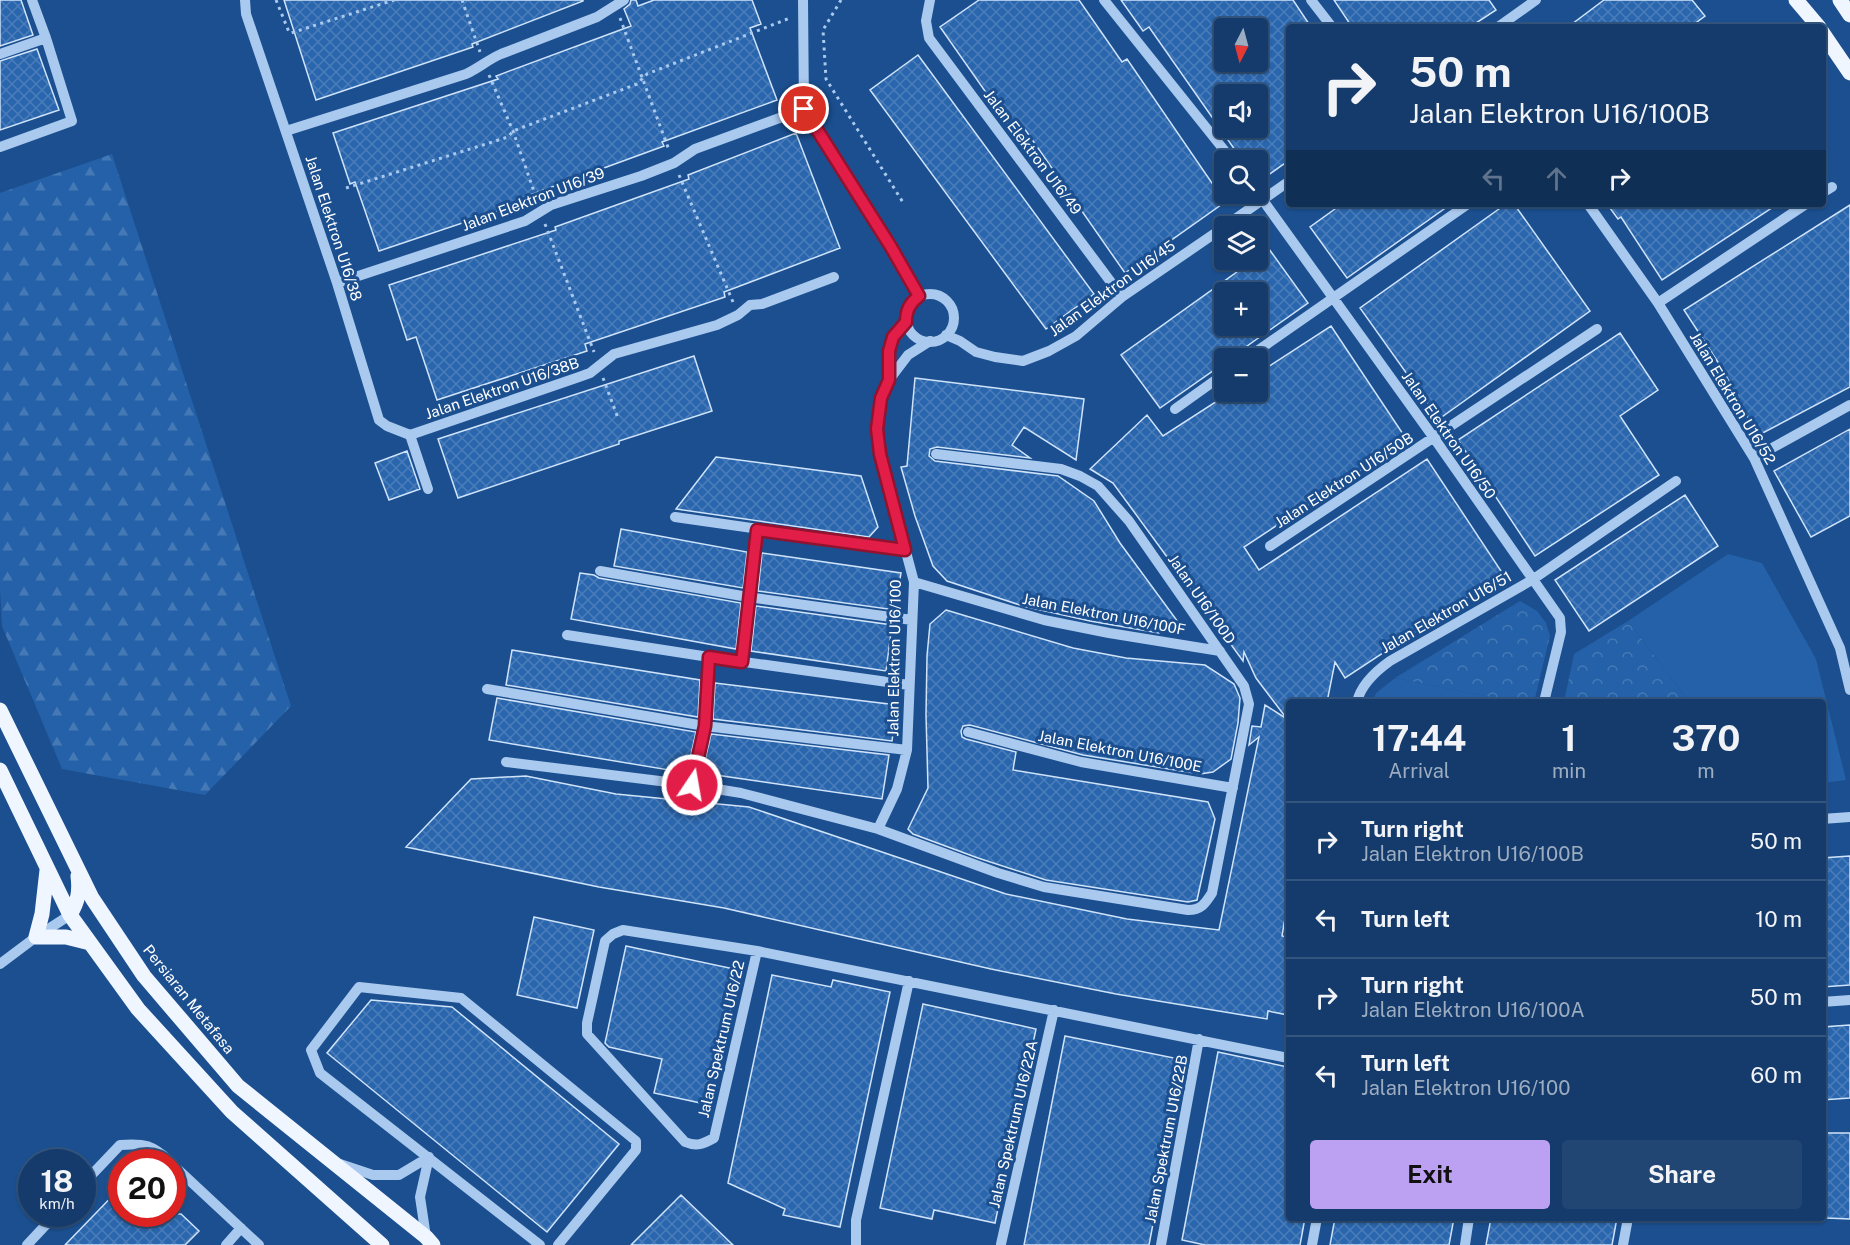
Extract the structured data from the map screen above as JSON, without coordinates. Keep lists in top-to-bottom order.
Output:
{
  "streets": {
    "main road": ["Persiaran Metafasa"],
    "street": [
      "Jalan Elektron U16/49",
      "Jalan Elektron U16/39",
      "Jalan Elektron U16/38",
      "Jalan Elektron U16/45",
      "Jalan Elektron U16/38B",
      "Jalan Elektron U16/52",
      "Jalan Elektron U16/50",
      "Jalan Elektron U16/50B",
      "Jalan U16/100D",
      "Jalan Elektron U16/51",
      "Jalan Elektron U16/100F",
      "Jalan Elektron U16/100",
      "Jalan Elektron U16/100E",
      "Jalan Spektrum U16/22",
      "Jalan Spektrum U16/22A",
      "Jalan Spektrum U16/22B"
    ]
  },
  "crossings": [
    ["Jalan Elektron U16/49", "Jalan Elektron U16/45"],
    ["Jalan Elektron U16/39", "Jalan Elektron U16/38"],
    ["Jalan Elektron U16/38", "Jalan Elektron U16/38B"],
    ["Jalan Elektron U16/50", "Jalan Elektron U16/50B"],
    ["Jalan Elektron U16/50", "Jalan Elektron U16/51"],
    ["Jalan U16/100D", "Jalan Elektron U16/100F"],
    ["Jalan U16/100D", "Jalan Elektron U16/100"],
    ["Jalan U16/100D", "Jalan Elektron U16/100E"],
    ["Jalan Elektron U16/100F", "Jalan Elektron U16/100"],
    ["Jalan Spektrum U16/22", "Jalan Spektrum U16/22A"],
    ["Jalan Spektrum U16/22", "Jalan Spektrum U16/22B"]
  ],
  "north": "bottom",
  "page": {
    "map_buttons": ["+", "−"],
    "turn": ["50 m", "Jalan Elektron U16/100B"],
    "eta": [
      "17:44",
      "Arrival",
      "1",
      "min",
      "370",
      "m"
    ],
    "list": [
      {
        "name": "Turn right",
        "note": "Jalan Elektron U16/100B",
        "value": "50 m"
      },
      {
        "name": "Turn left",
        "value": "10 m"
      },
      {
        "name": "Turn right",
        "note": "Jalan Elektron U16/100A",
        "value": "50 m"
      },
      {
        "name": "Turn left",
        "note": "Jalan Elektron U16/100",
        "value": "60 m"
      }
    ],
    "buttons": ["Exit", "Share"],
    "speed": "18 km/h",
    "limit": "20"
  }
}
